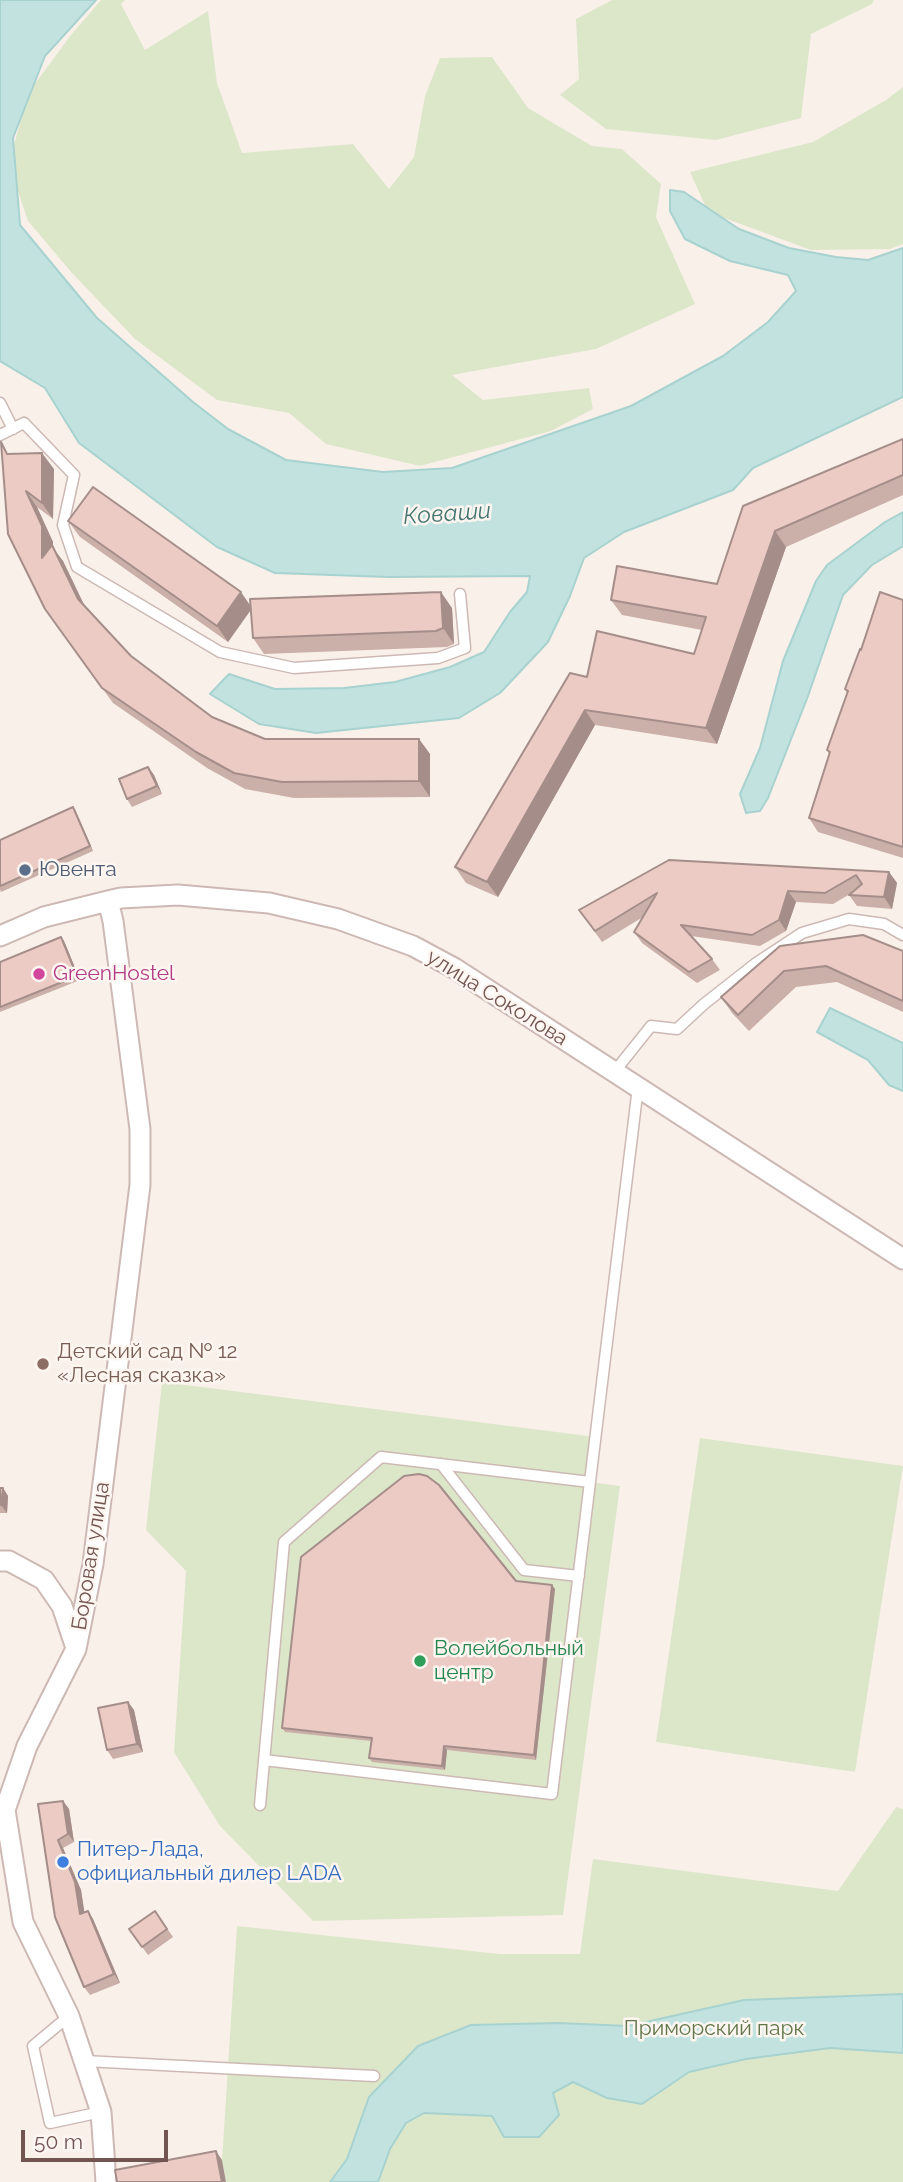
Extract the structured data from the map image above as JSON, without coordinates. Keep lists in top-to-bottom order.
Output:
{
  "streets": {
    "street": ["улица Соколова", "Боровая улица"]
  },
  "crossings": [
    ["улица Соколова", "Боровая улица"]
  ],
  "water": ["Коваши"],
  "parks": ["Приморский парк"],
  "places": [
    "Ювента",
    "GreenHostel",
    "Детский сад № 12 «Лесная сказка»",
    "Волейбольный центр",
    "Питер-Лада, официальный дилер LADA"
  ],
  "scale_bar": "50 m"
}
